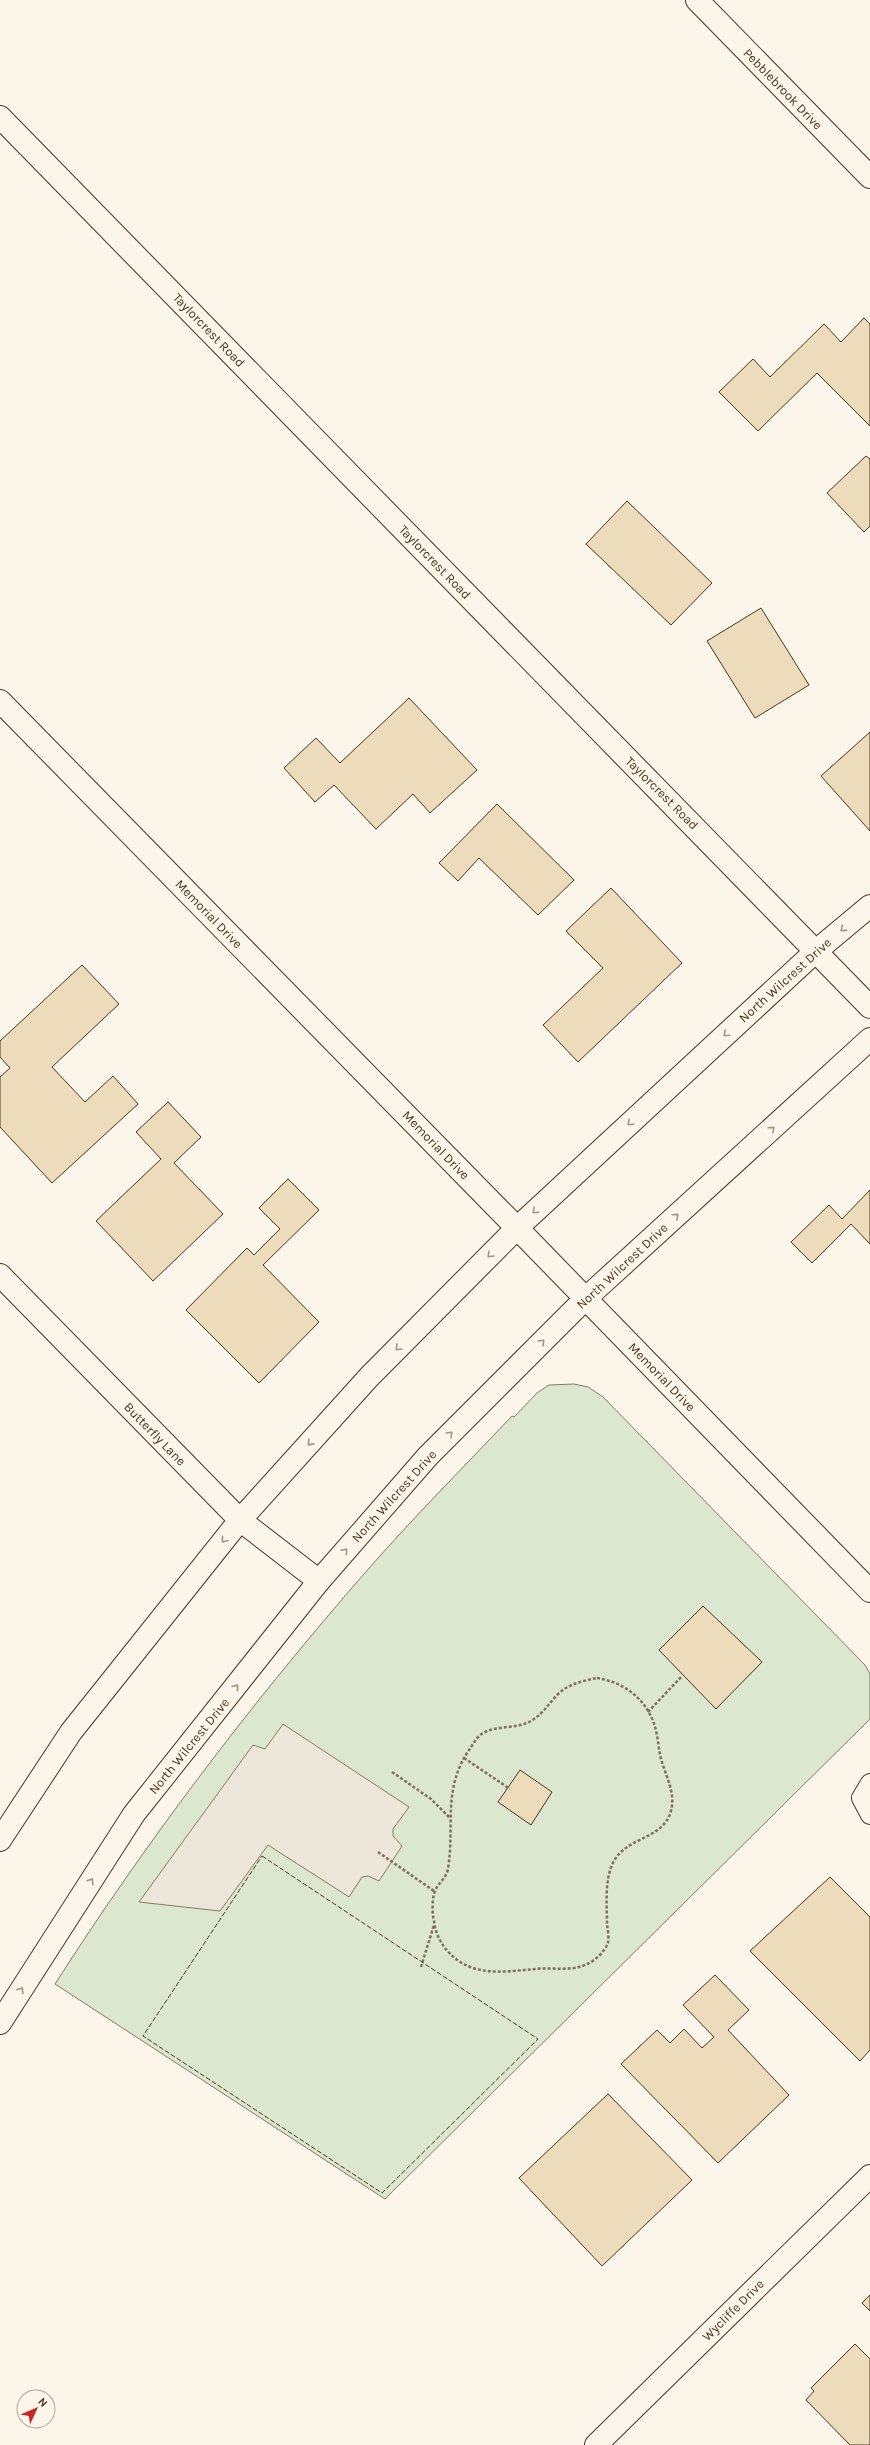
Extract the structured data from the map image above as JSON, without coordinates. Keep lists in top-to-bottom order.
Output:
{
  "streets": {
    "main road": [
      "Pebblebrook Drive",
      "Taylorcrest Road",
      "Memorial Drive",
      "North Wilcrest Drive",
      "Butterfly Lane",
      "Wycliffe Drive"
    ]
  },
  "crossings": [
    ["Taylorcrest Road", "North Wilcrest Drive"],
    ["Memorial Drive", "North Wilcrest Drive"],
    ["North Wilcrest Drive", "Butterfly Lane"]
  ],
  "north": "top right"
}
